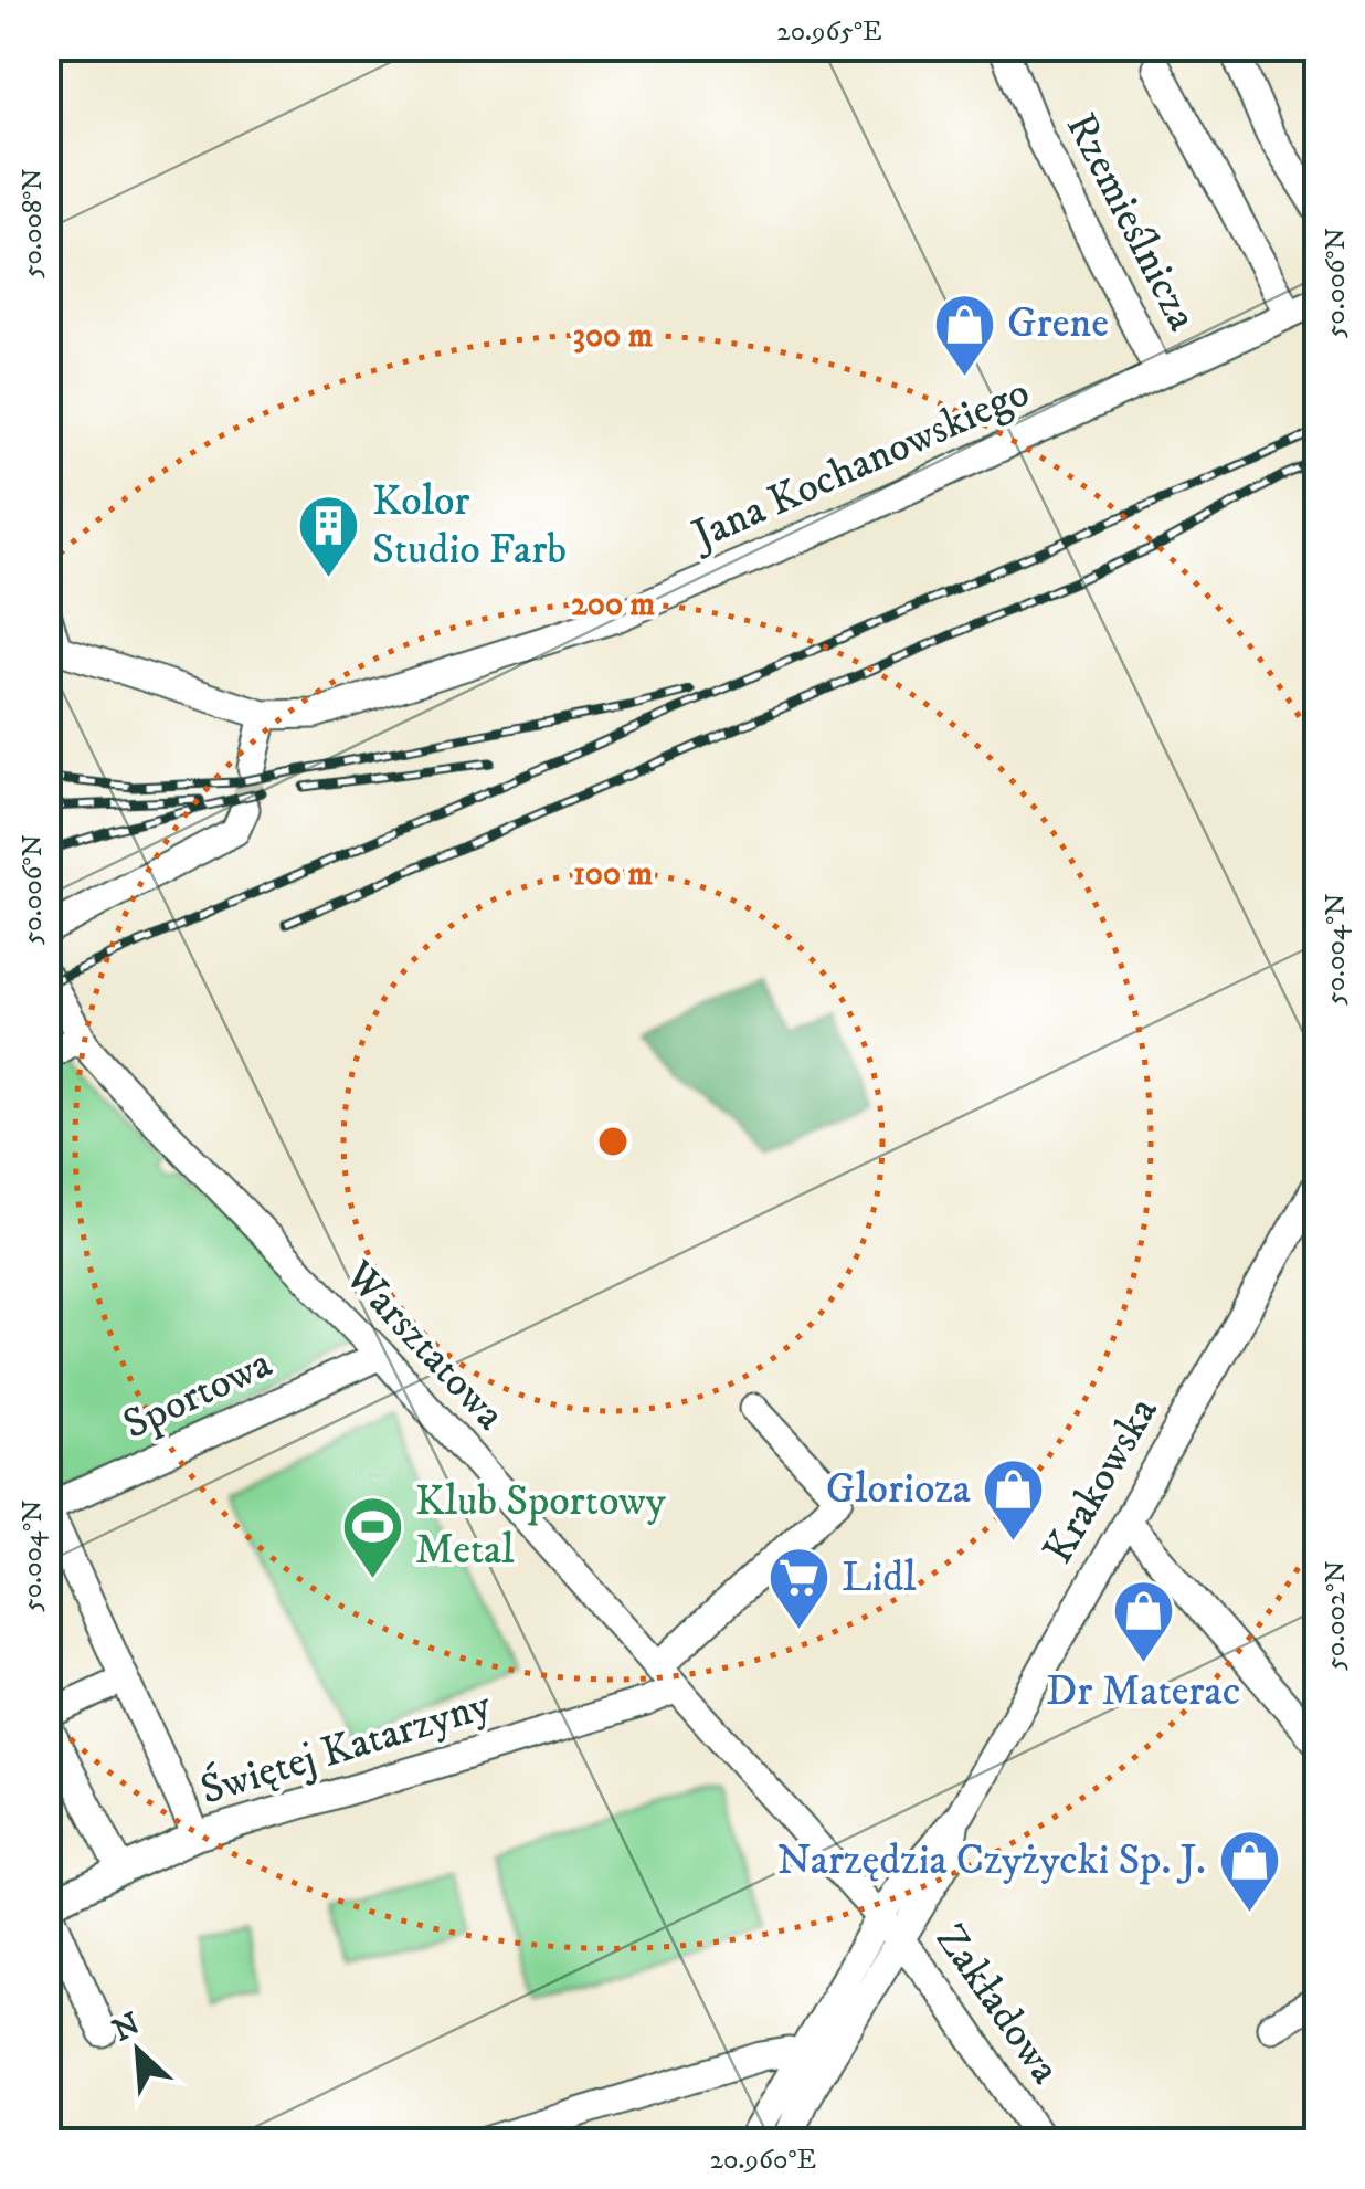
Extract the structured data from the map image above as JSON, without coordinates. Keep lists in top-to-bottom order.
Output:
{
  "streets": {
    "street": [
      "Rzemieślnicza",
      "Jana Kochanowskiego",
      "Warsztatowa",
      "Sportowa",
      "Krakowska",
      "Świętej Katarzyny",
      "Zakładowa"
    ]
  },
  "crossings": [
    ["Rzemieślnicza", "Jana Kochanowskiego"],
    ["Warsztatowa", "Sportowa"],
    ["Warsztatowa", "Krakowska"],
    ["Warsztatowa", "Świętej Katarzyny"],
    ["Warsztatowa", "Zakładowa"],
    ["Krakowska", "Zakładowa"]
  ],
  "places": {
    "shop": [
      "Grene",
      "Glorioza",
      "Dr Materac",
      "Narzędzia Czyżycki Sp. J."
    ],
    "building": ["Kolor Studio Farb"],
    "sports": ["Klub Sportowy Metal"],
    "supermarket": ["Lidl"]
  },
  "north": "top left",
  "coordinates": [
    "20.965°E",
    "50.008°N",
    "50.006°N",
    "50.004°N",
    "50.002°N",
    "20.960°E"
  ],
  "rings": ["300 m", "200 m", "100 m"]
}
